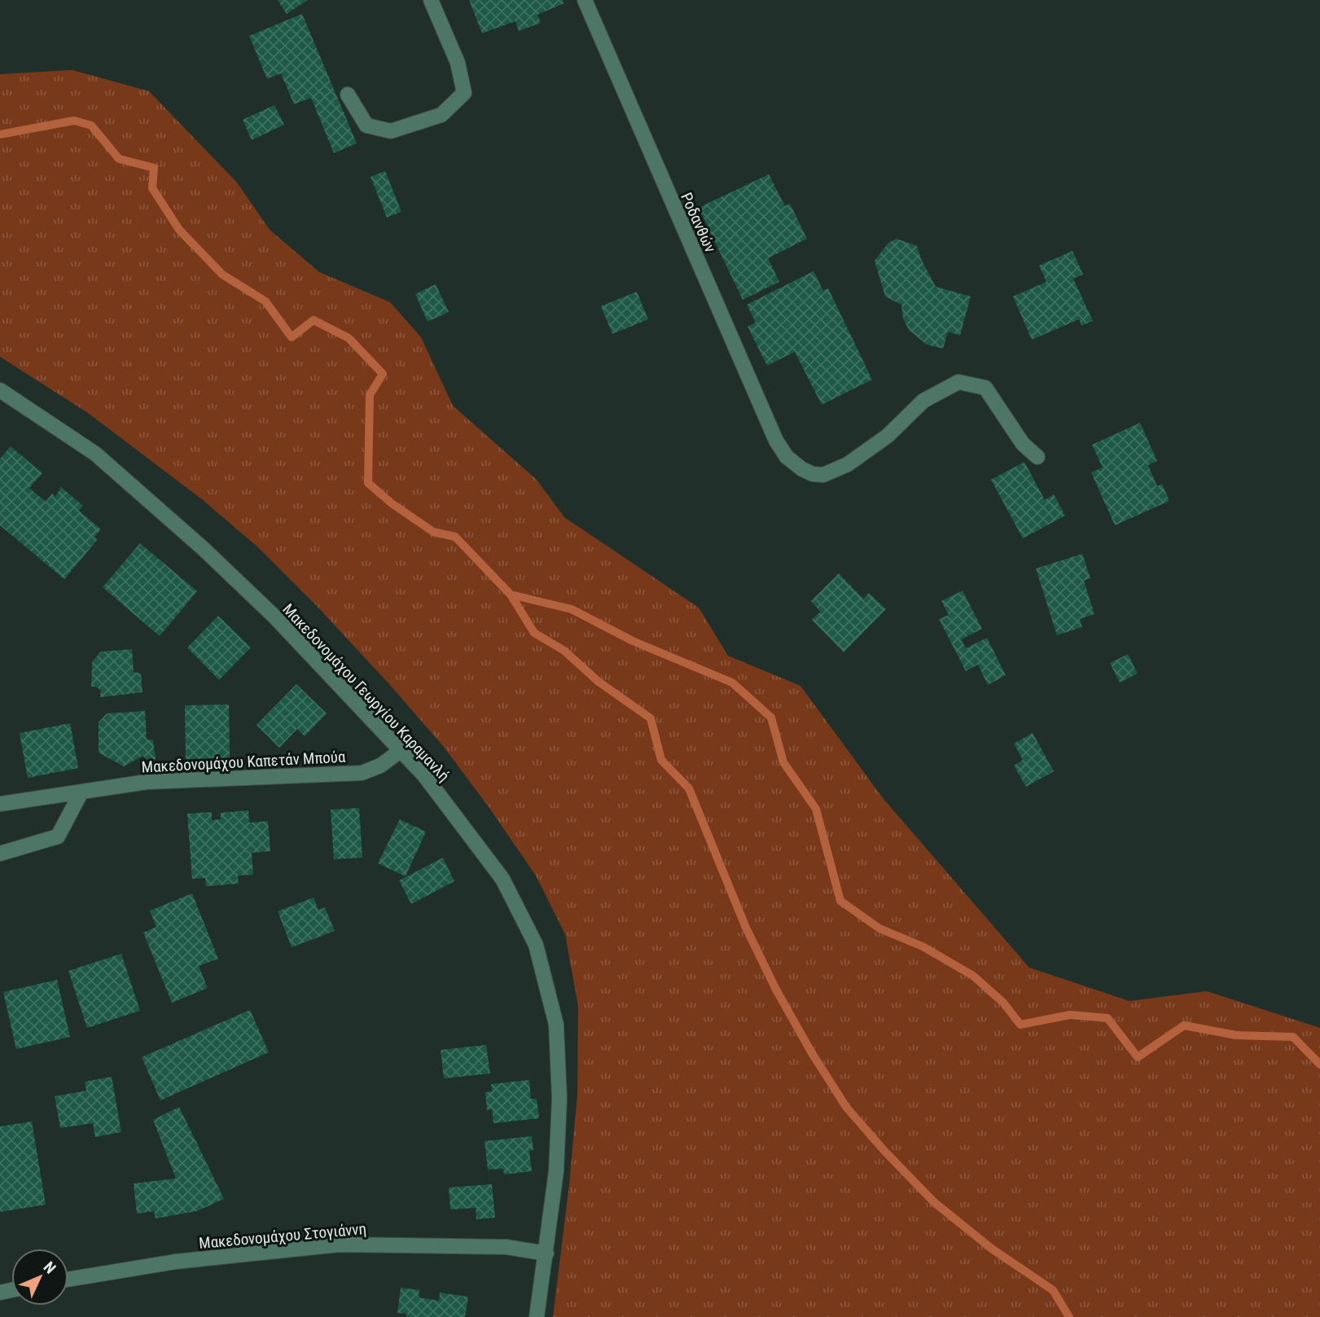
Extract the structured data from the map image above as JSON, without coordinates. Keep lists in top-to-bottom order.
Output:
{
  "streets": {
    "street": [
      "Ροδανθών",
      "Μακεδονομάχου Γεωργίου Καραμανλή",
      "Μακεδονομάχου Καπετάν Μπούα",
      "Μακεδονομάχου Στογιάννη"
    ]
  },
  "crossings": [
    ["Μακεδονομάχου Γεωργίου Καραμανλή", "Μακεδονομάχου Καπετάν Μπούα"],
    ["Μακεδονομάχου Γεωργίου Καραμανλή", "Μακεδονομάχου Στογιάννη"]
  ],
  "north": "top right"
}
